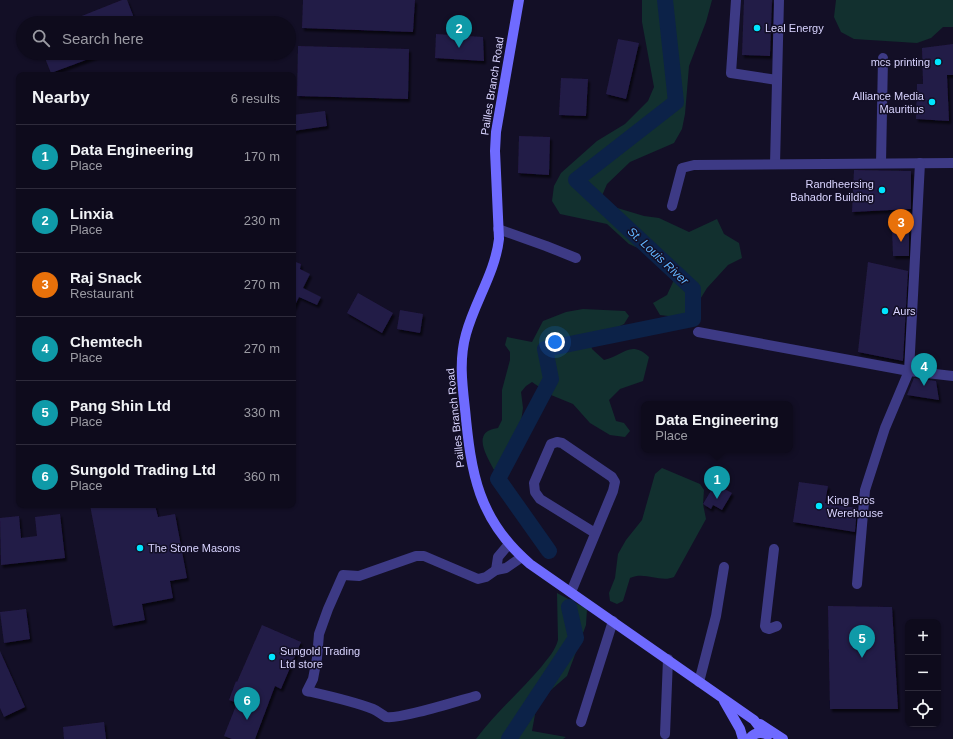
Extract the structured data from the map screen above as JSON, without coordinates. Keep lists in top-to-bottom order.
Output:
{
  "streets": {
    "main road": ["Pailles Branch Road"]
  },
  "water": ["St. Louis River"],
  "places": [
    "Leal Energy",
    "mcs printing",
    "Alliance Media Mauritius",
    "Randheersing Bahador Building",
    "Aurs",
    "King Bros Werehouse",
    "The Stone Masons",
    "Sungold Trading Ltd store"
  ],
  "page": {
    "pins": [
      "2",
      "3",
      "4",
      "1",
      "5",
      "6"
    ],
    "search": "Search here",
    "heading": ["Nearby", "6 results"],
    "list": [
      {
        "mark": "1",
        "name": "Data Engineering",
        "note": "Place",
        "value": "170 m"
      },
      {
        "mark": "2",
        "name": "Linxia",
        "note": "Place",
        "value": "230 m"
      },
      {
        "mark": "3",
        "name": "Raj Snack",
        "note": "Restaurant",
        "value": "270 m"
      },
      {
        "mark": "4",
        "name": "Chemtech",
        "note": "Place",
        "value": "270 m"
      },
      {
        "mark": "5",
        "name": "Pang Shin Ltd",
        "note": "Place",
        "value": "330 m"
      },
      {
        "mark": "6",
        "name": "Sungold Trading Ltd",
        "note": "Place",
        "value": "360 m"
      }
    ],
    "popup": ["Data Engineering", "Place"],
    "map_buttons": ["+", "−"]
  }
}
